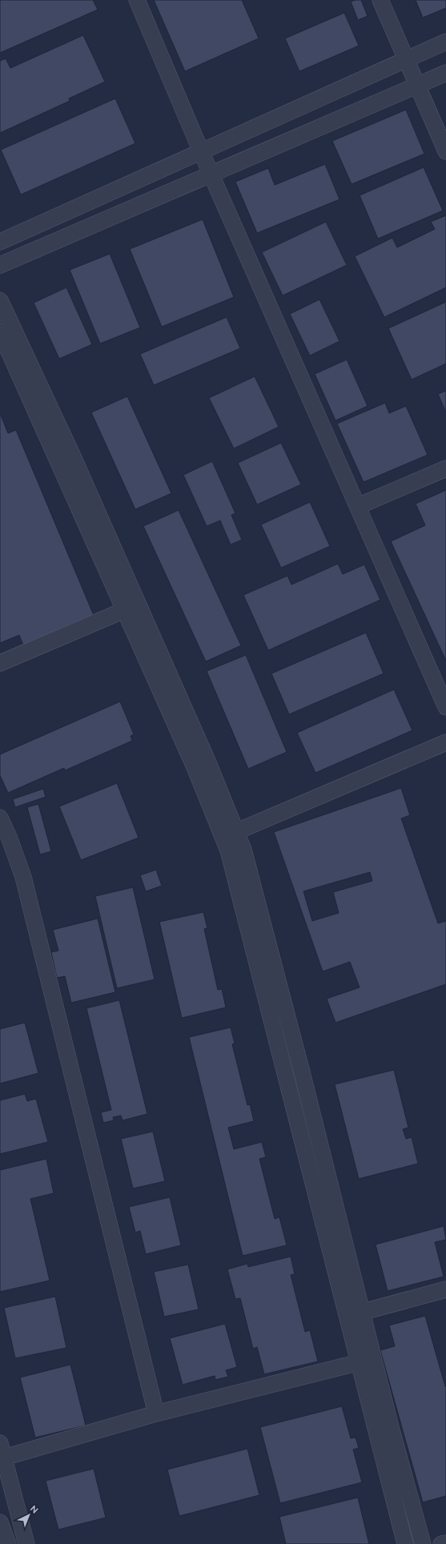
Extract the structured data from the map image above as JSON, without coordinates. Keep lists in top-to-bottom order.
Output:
{
  "north": "top right"
}
